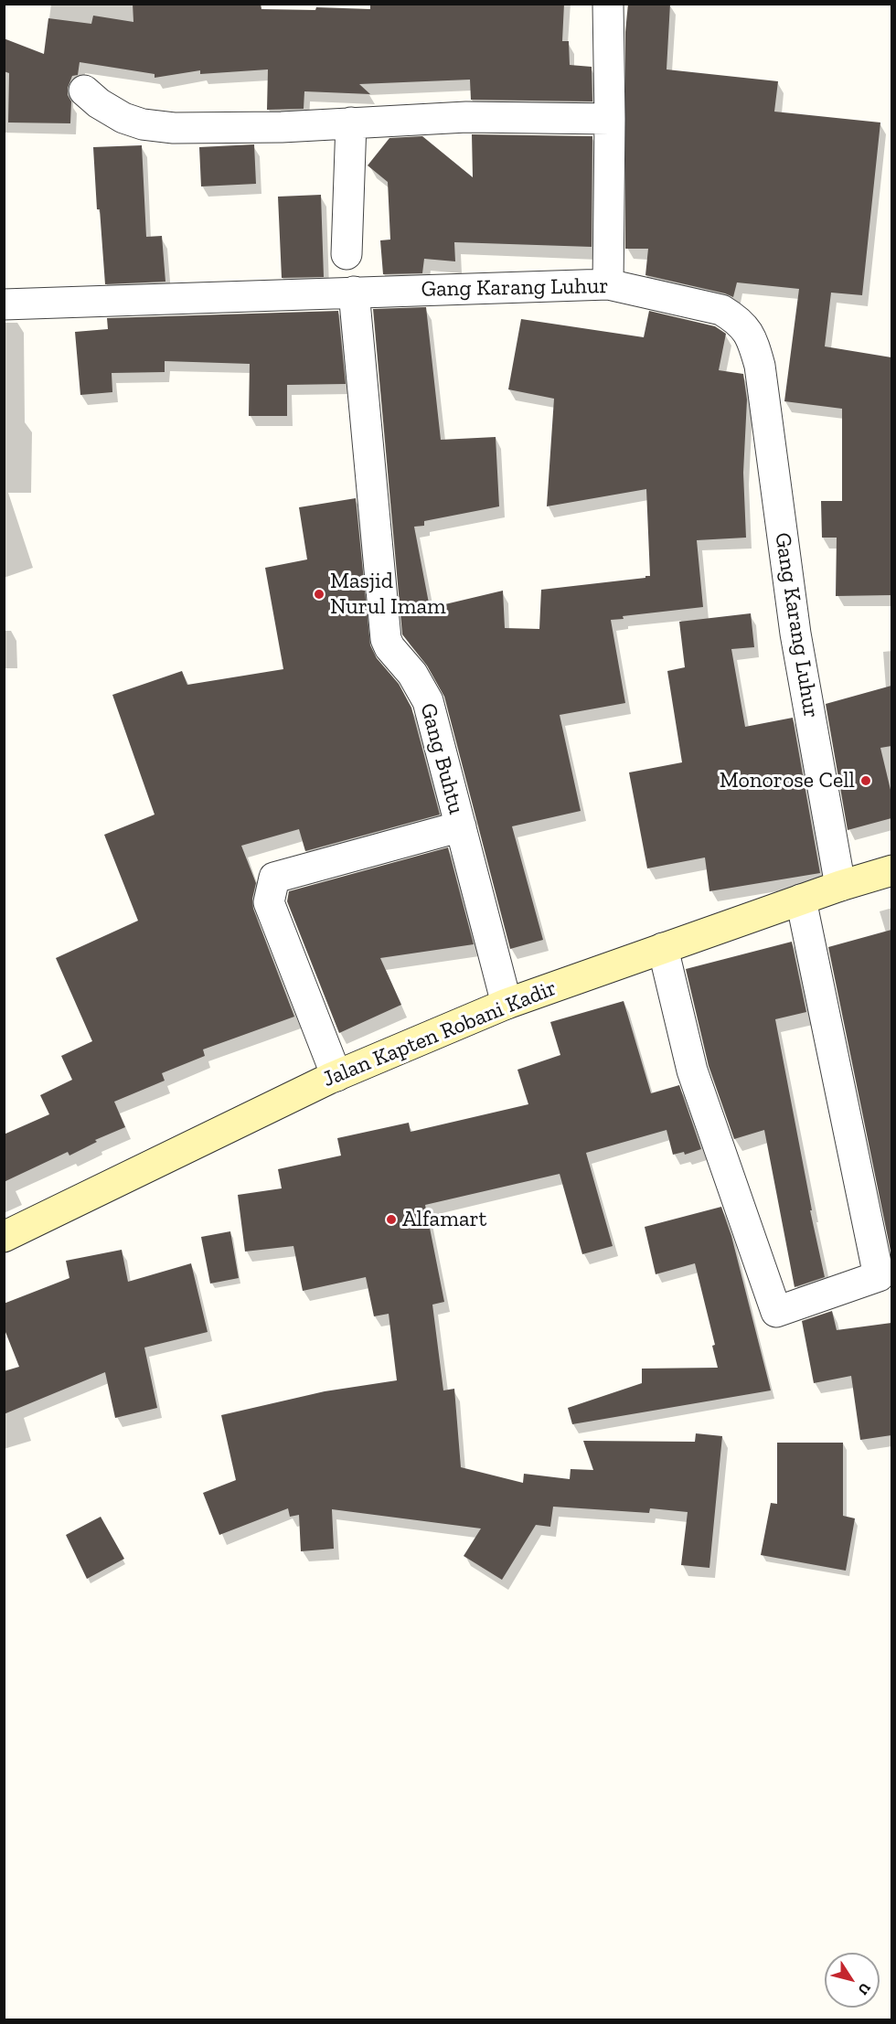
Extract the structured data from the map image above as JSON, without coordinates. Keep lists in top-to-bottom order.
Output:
{
  "streets": {
    "main road": ["Jalan Kapten Robani Kadir"],
    "street": ["Gang Karang Luhur", "Gang Buhtu"]
  },
  "crossings": [
    ["Gang Karang Luhur", "Gang Buhtu"],
    ["Gang Karang Luhur", "Jalan Kapten Robani Kadir"],
    ["Gang Buhtu", "Jalan Kapten Robani Kadir"]
  ],
  "places": ["Masjid Nurul Imam", "Monorose Cell", "Alfamart"],
  "north": "bottom right"
}
